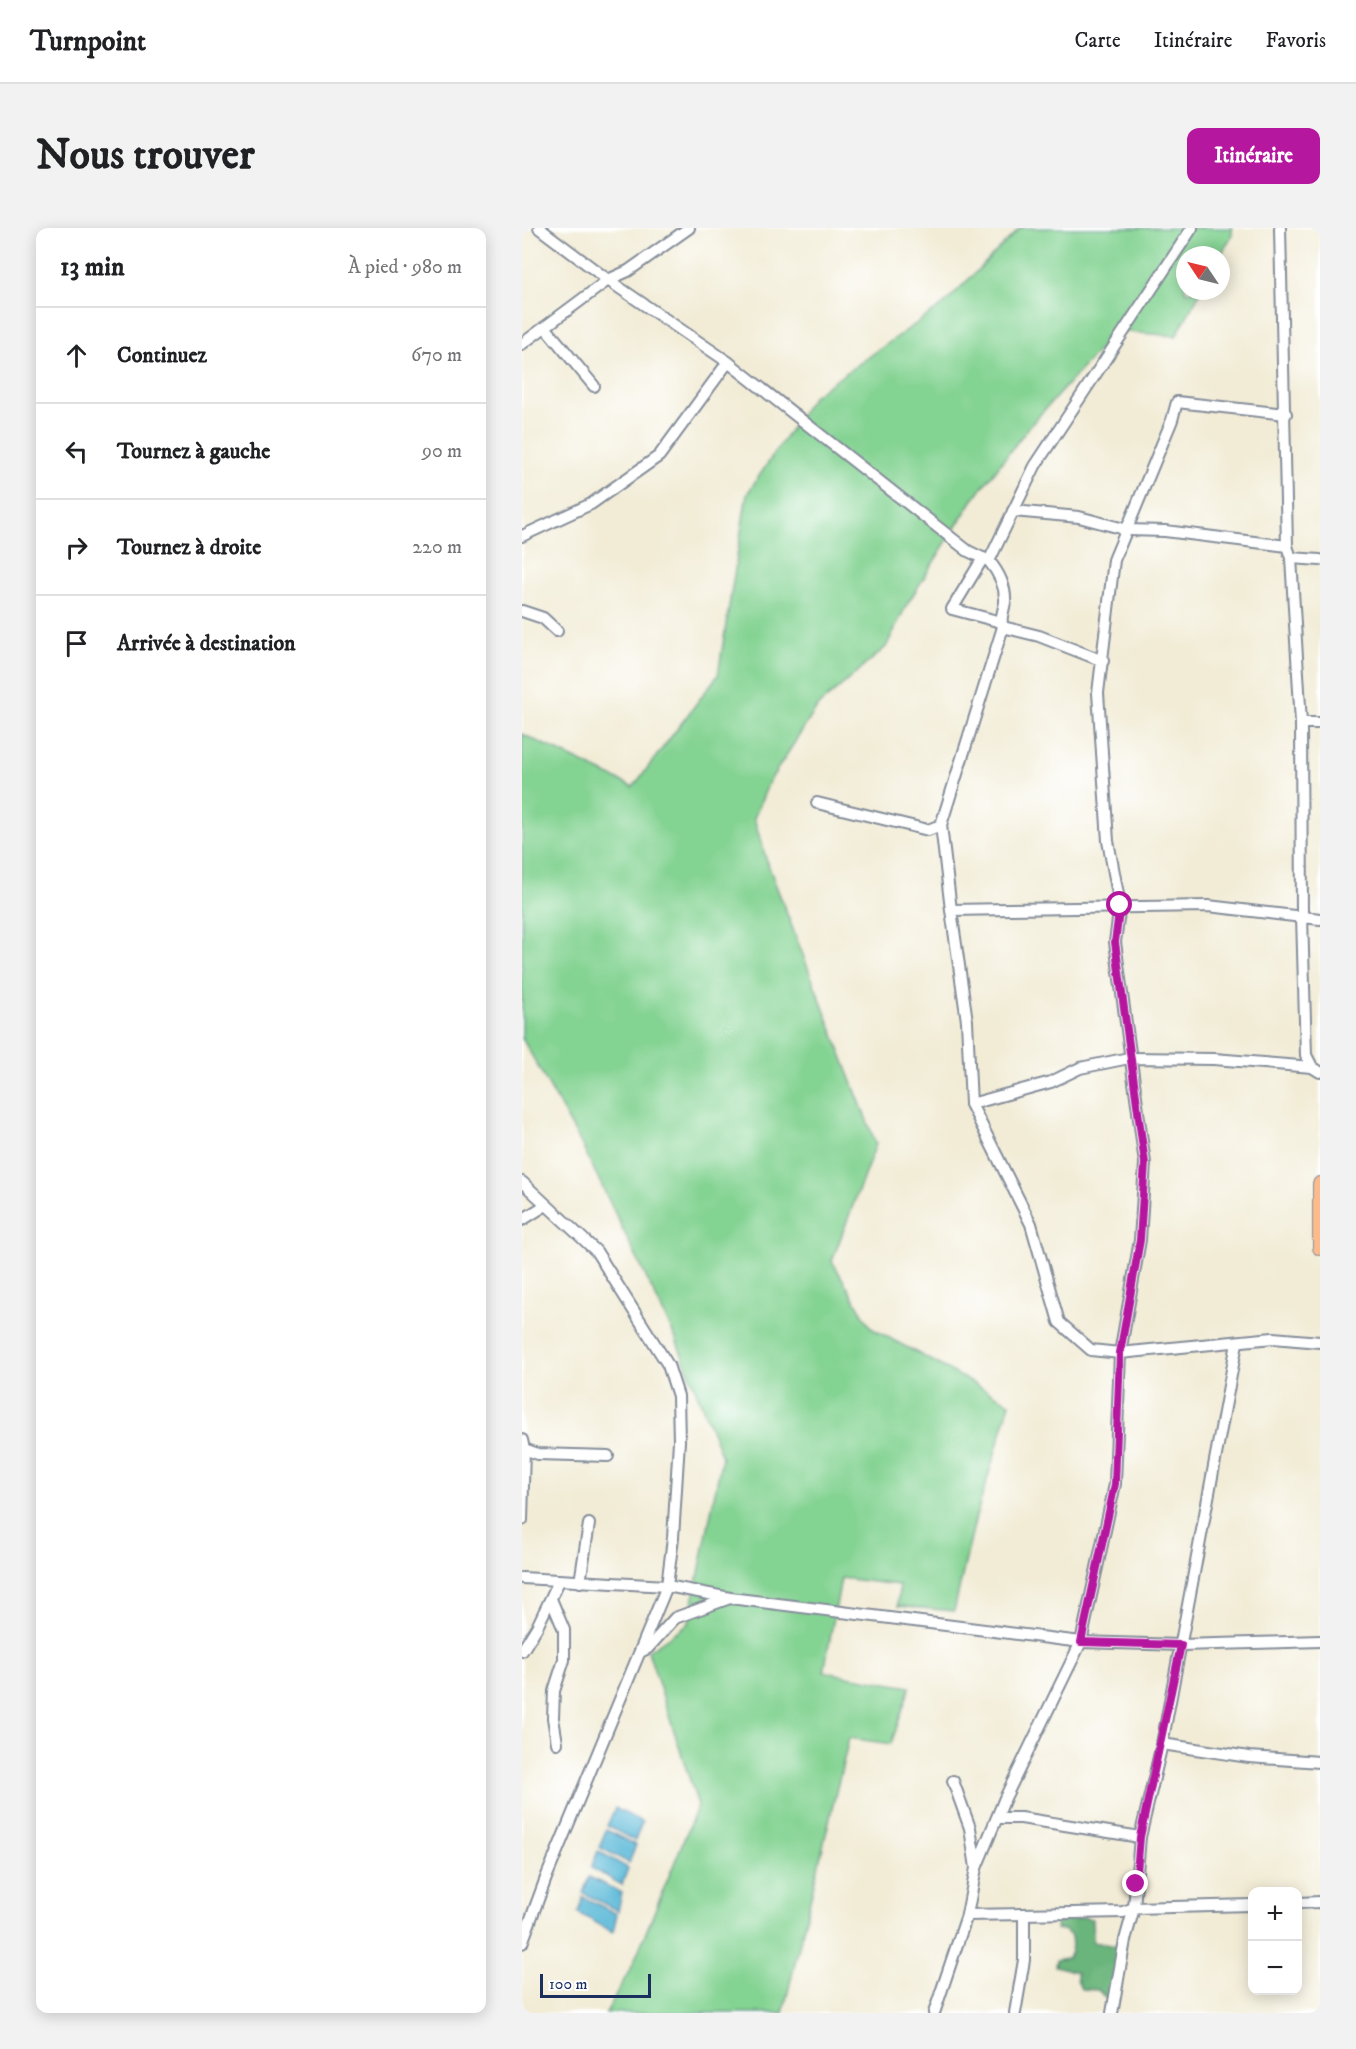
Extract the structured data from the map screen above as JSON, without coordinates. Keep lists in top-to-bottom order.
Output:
{
  "scale_bar": "100 m",
  "north": "top left",
  "page": {
    "header": "Turnpoint",
    "nav": ["Carte", "Itinéraire", "Favoris"],
    "buttons": "Itinéraire",
    "title": "Nous trouver",
    "heading": ["13 min", "À pied · 980 m"],
    "list": [
      ["Continuez", "670 m"],
      ["Tournez à gauche", "90 m"],
      ["Tournez à droite", "220 m"],
      "Arrivée à destination"
    ],
    "map_buttons": ["+", "−"],
    "scale": "100 m"
  }
}
